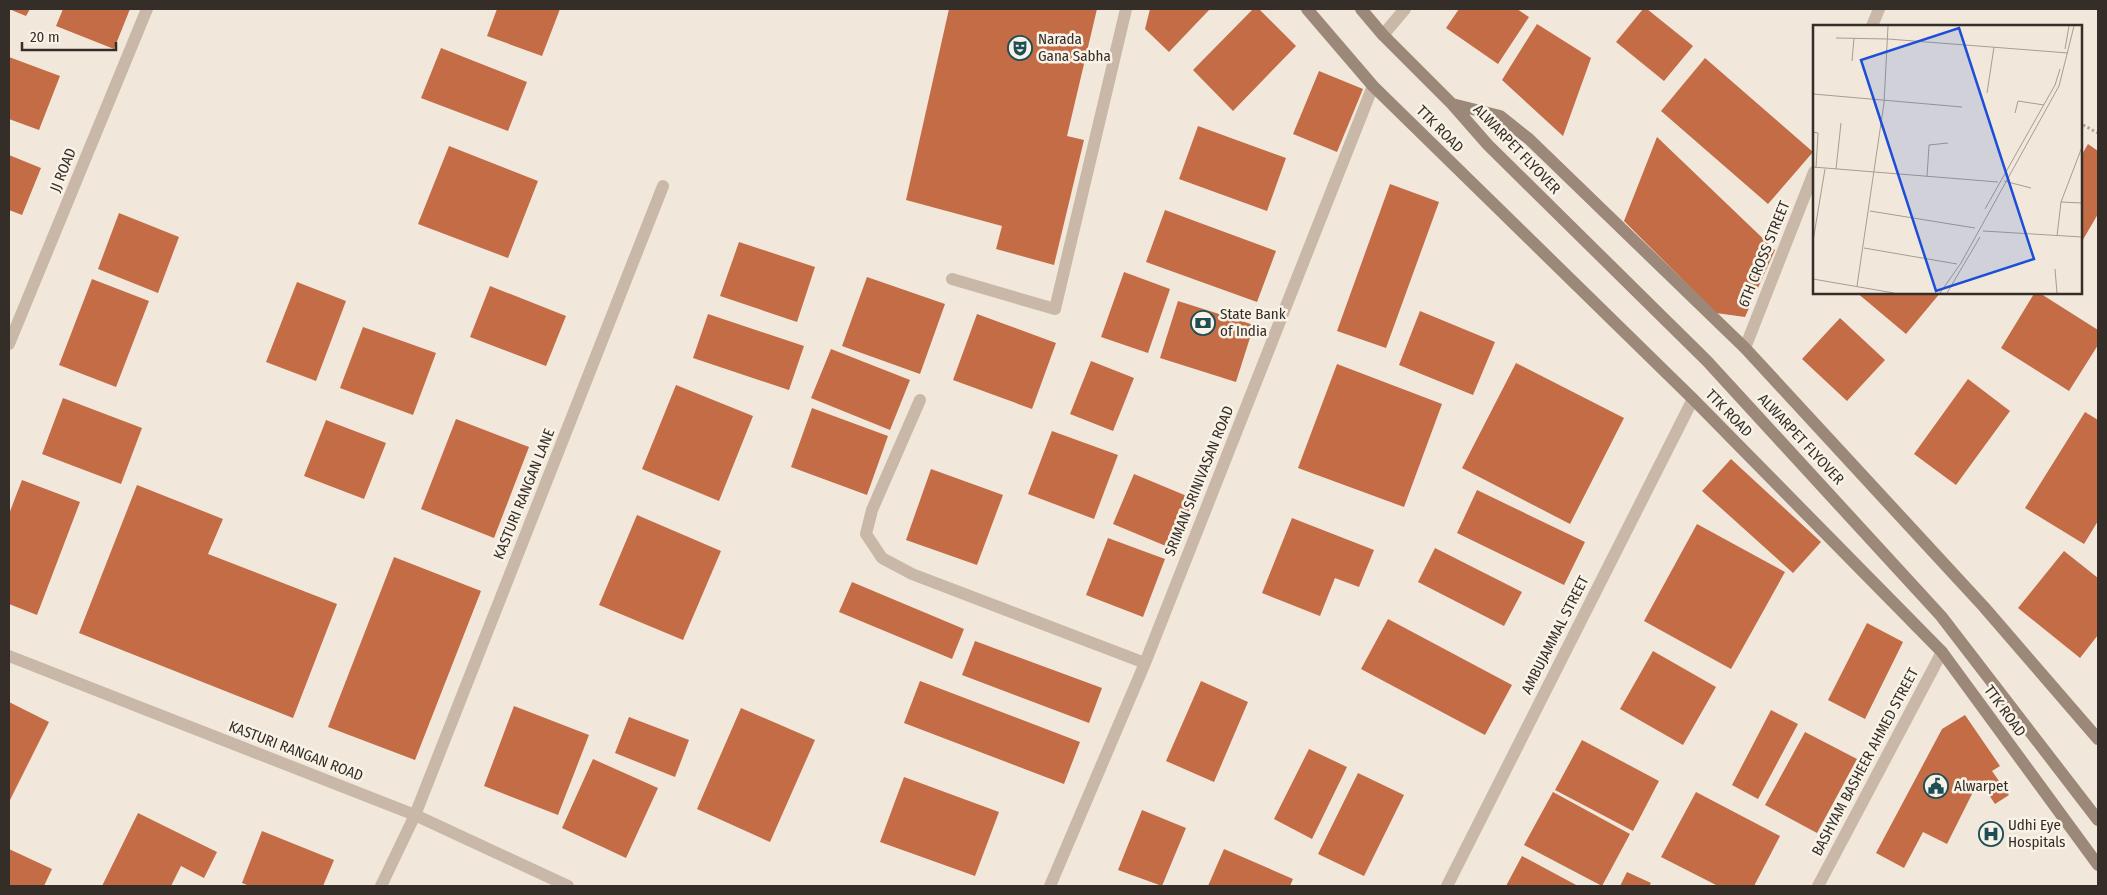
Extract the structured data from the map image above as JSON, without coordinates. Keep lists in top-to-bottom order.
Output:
{
  "streets": {
    "main road": ["TTK ROAD", "ALWARPET FLYOVER"],
    "street": [
      "JJ ROAD",
      "6TH CROSS STREET",
      "SRIMAN SRINIVASAN ROAD",
      "KASTURI RANGAN LANE",
      "AMBUJAMMAL STREET",
      "KASTURI RANGAN ROAD",
      "BASHYAM BASHEER AHMED STREET"
    ]
  },
  "crossings": [
    ["TTK ROAD", "ALWARPET FLYOVER"],
    ["TTK ROAD", "SRIMAN SRINIVASAN ROAD"],
    ["TTK ROAD", "AMBUJAMMAL STREET"],
    ["TTK ROAD", "BASHYAM BASHEER AHMED STREET"],
    ["KASTURI RANGAN LANE", "KASTURI RANGAN ROAD"]
  ],
  "places": {
    "theatre": ["Narada Gana Sabha"],
    "bank": ["State Bank of India"],
    "public building": ["Alwarpet"],
    "hospital": ["Udhi Eye Hospitals"]
  },
  "scale_bar": "20 m"
}
